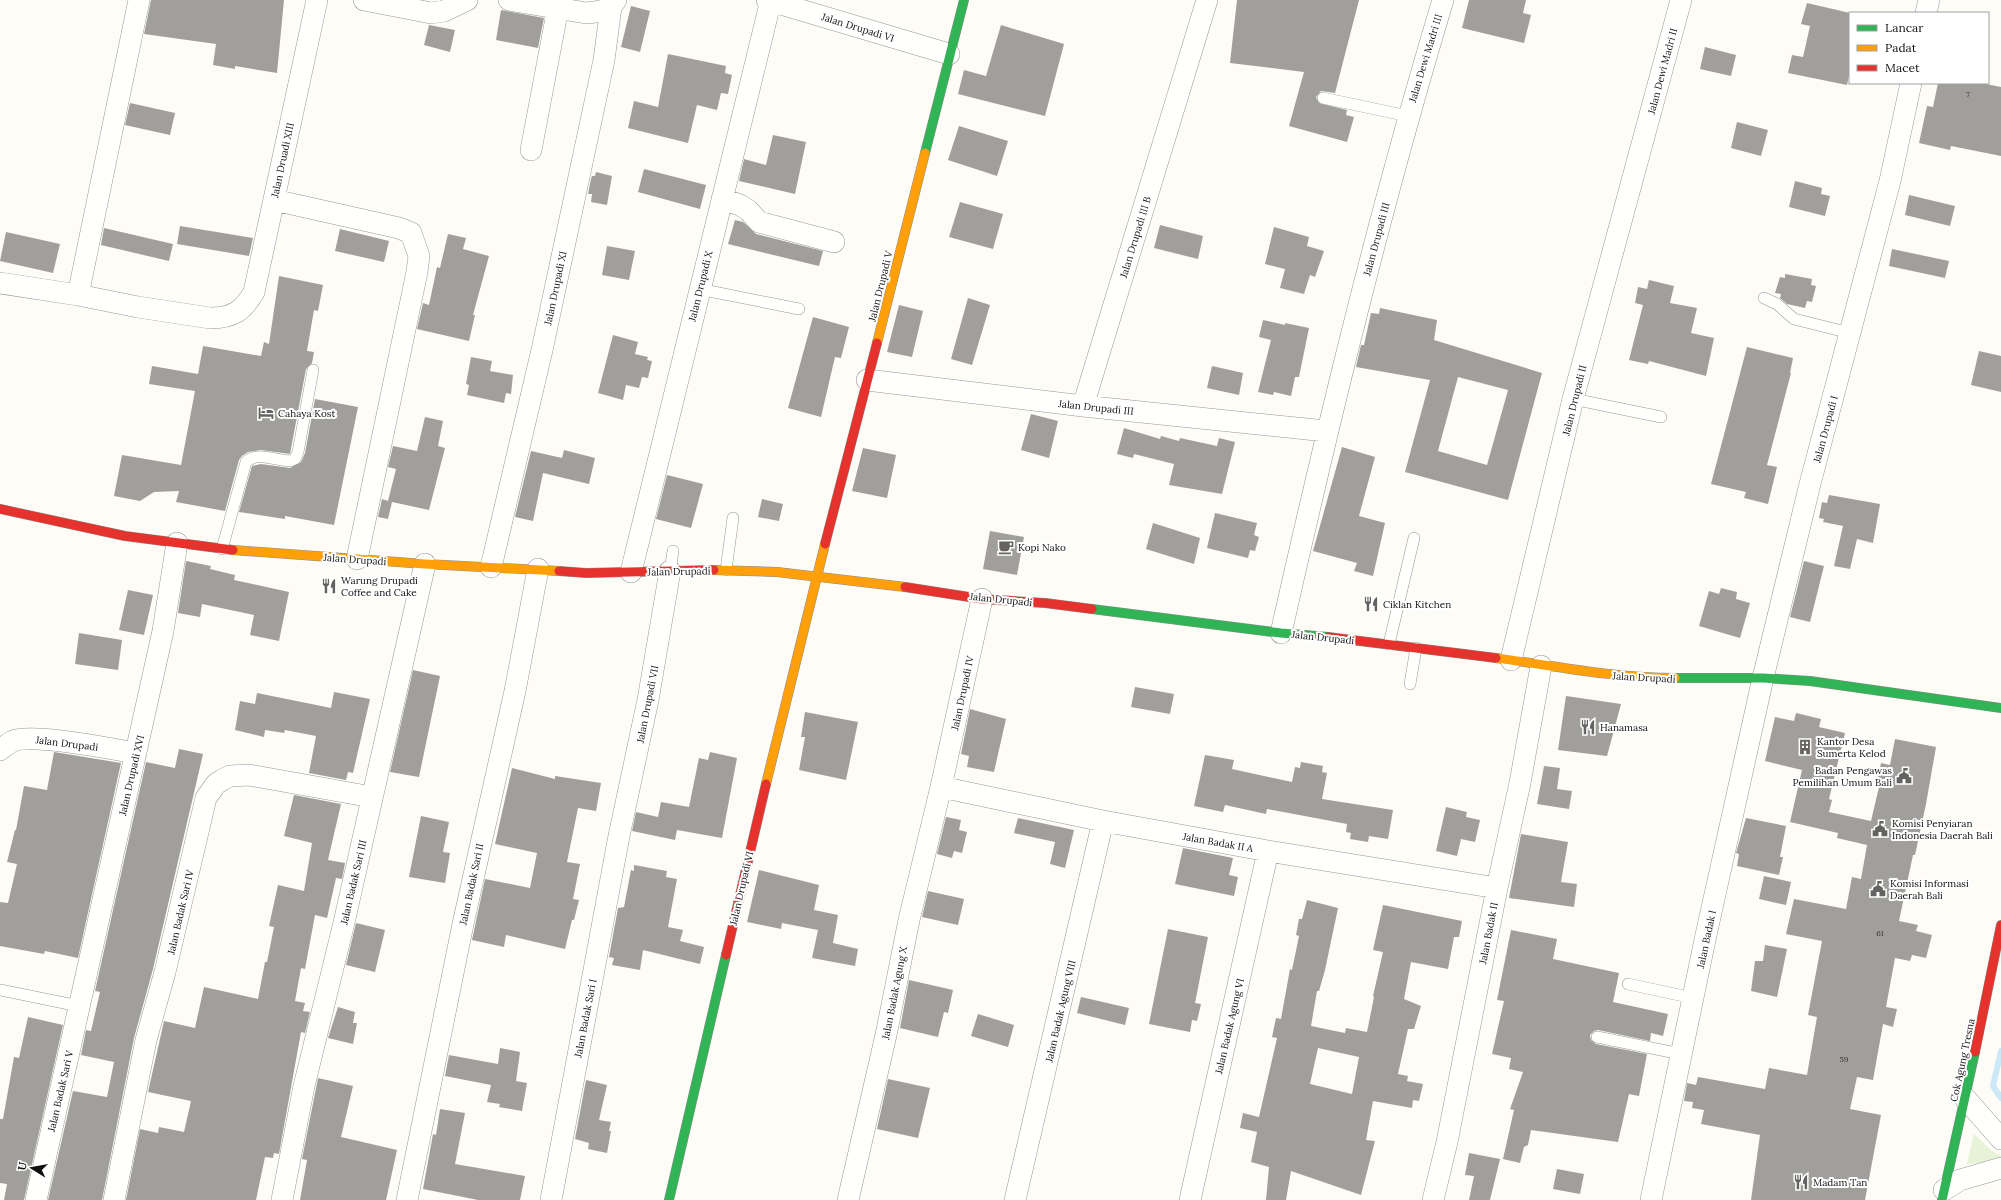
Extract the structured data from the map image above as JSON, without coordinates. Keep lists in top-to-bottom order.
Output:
{
  "streets": {
    "street": [
      "Jalan Drupadi VI",
      "Jalan Dewi Madri III",
      "Jalan Dewi Madri II",
      "Jalan Druadi XIII",
      "Jalan Drupadi III B",
      "Jalan Drupadi III",
      "Jalan Drupadi X",
      "Jalan Drupadi V",
      "Jalan Drupadi XI",
      "Jalan Drupadi II",
      "Jalan Drupadi I",
      "Jalan Drupadi",
      "Jalan Drupadi IV",
      "Jalan Drupadi VII",
      "Jalan Drupadi XVI",
      "Jalan Badak II A",
      "Jalan Badak Sari III",
      "Jalan Badak Sari II",
      "Jalan Badak Sari IV",
      "Jalan Badak II",
      "Jalan Badak I",
      "Jalan Badak Agung X",
      "Jalan Badak Agung VIII",
      "Jalan Badak Sari I",
      "Jalan Badak Agung VI",
      "Cok Agung Tresna",
      "Jalan Badak Sari V"
    ]
  },
  "crossings": [
    ["Jalan Drupadi VI", "Jalan Drupadi X"],
    ["Jalan Drupadi VI", "Jalan Drupadi V"],
    ["Jalan Drupadi VI", "Jalan Drupadi"],
    ["Jalan Dewi Madri III", "Jalan Drupadi III"],
    ["Jalan Dewi Madri II", "Jalan Drupadi II"],
    ["Jalan Drupadi III B", "Jalan Drupadi III"],
    ["Jalan Drupadi III", "Jalan Drupadi V"],
    ["Jalan Drupadi III", "Jalan Drupadi"],
    ["Jalan Drupadi X", "Jalan Drupadi"],
    ["Jalan Drupadi V", "Jalan Drupadi"],
    ["Jalan Drupadi XI", "Jalan Drupadi"],
    ["Jalan Drupadi II", "Jalan Drupadi"],
    ["Jalan Drupadi I", "Jalan Drupadi"],
    ["Jalan Drupadi I", "Jalan Badak I"],
    ["Jalan Drupadi", "Jalan Drupadi IV"],
    ["Jalan Drupadi", "Jalan Drupadi VII"],
    ["Jalan Drupadi", "Jalan Drupadi XVI"],
    ["Jalan Drupadi", "Jalan Badak Sari III"],
    ["Jalan Drupadi", "Jalan Badak Sari II"],
    ["Jalan Drupadi", "Jalan Badak II"],
    ["Jalan Drupadi", "Jalan Badak I"],
    ["Jalan Drupadi IV", "Jalan Badak II A"],
    ["Jalan Drupadi IV", "Jalan Badak Agung X"],
    ["Jalan Drupadi VII", "Jalan Badak Sari I"],
    ["Jalan Drupadi XVI", "Jalan Badak Sari V"],
    ["Jalan Badak II A", "Jalan Badak II"],
    ["Jalan Badak II A", "Jalan Badak Agung X"],
    ["Jalan Badak II A", "Jalan Badak Agung VIII"],
    ["Jalan Badak II A", "Jalan Badak Agung VI"],
    ["Jalan Badak Sari III", "Jalan Badak Sari IV"]
  ],
  "places": {
    "hotel": ["Cahaya Kost"],
    "cafe": ["Kopi Nako"],
    "restaurant": [
      "Warung Drupadi Coffee and Cake",
      "Ciklan Kitchen",
      "Hanamasa",
      "Madam Tan"
    ],
    "building": ["Kantor Desa Sumerta Kelod"],
    "public building": ["Badan Pengawas Pemilihan Umum Bali", "Komisi Penyiaran Indonesia Daerah Bali", "Komisi Informasi Daerah Bali"]
  },
  "house_numbers": ["7", "61", "59"],
  "legend": ["Lancar", "Padat", "Macet"],
  "north": "left"
}
